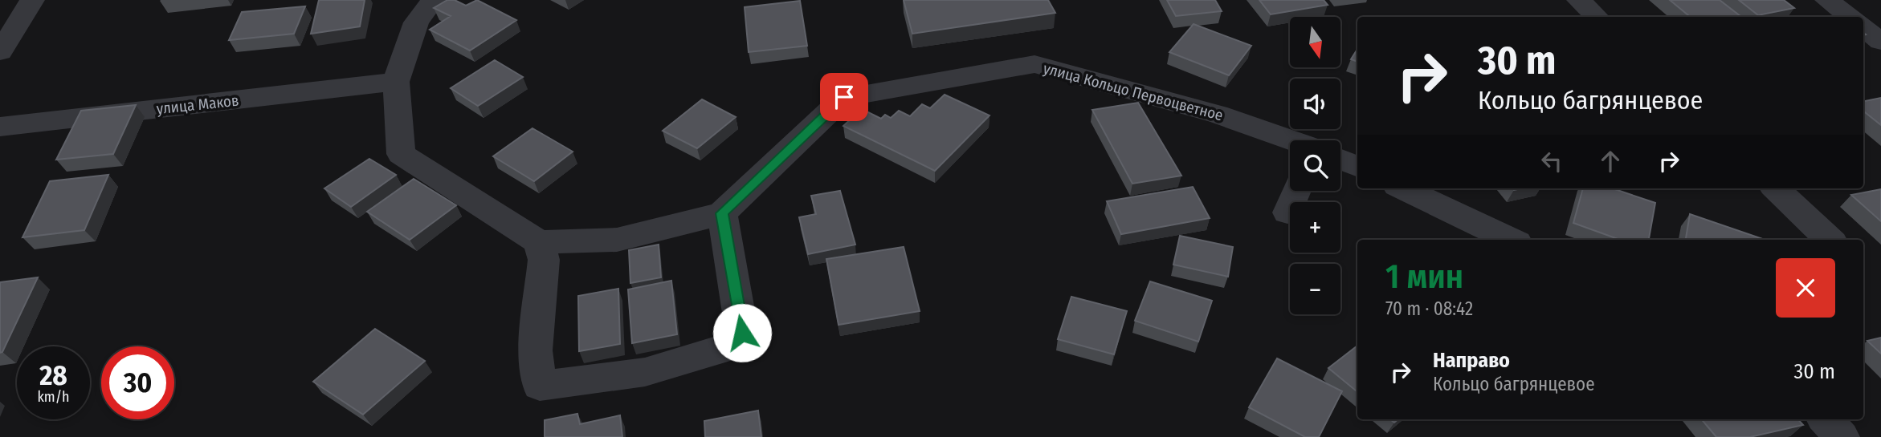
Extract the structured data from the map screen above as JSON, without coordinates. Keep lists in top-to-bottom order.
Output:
{
  "streets": {
    "street": ["улица Кольцо Первоцветное", "улица Маков"]
  },
  "north": "bottom",
  "page": {
    "map_buttons": ["+", "−"],
    "turn": ["30 m", "Кольцо багрянцевое"],
    "heading": ["1 мин", "70 m · 08:42"],
    "list": [
      {
        "name": "Направо",
        "note": "Кольцо багрянцевое",
        "value": "30 m"
      }
    ],
    "speed": "28 km/h",
    "limit": "30"
  }
}
